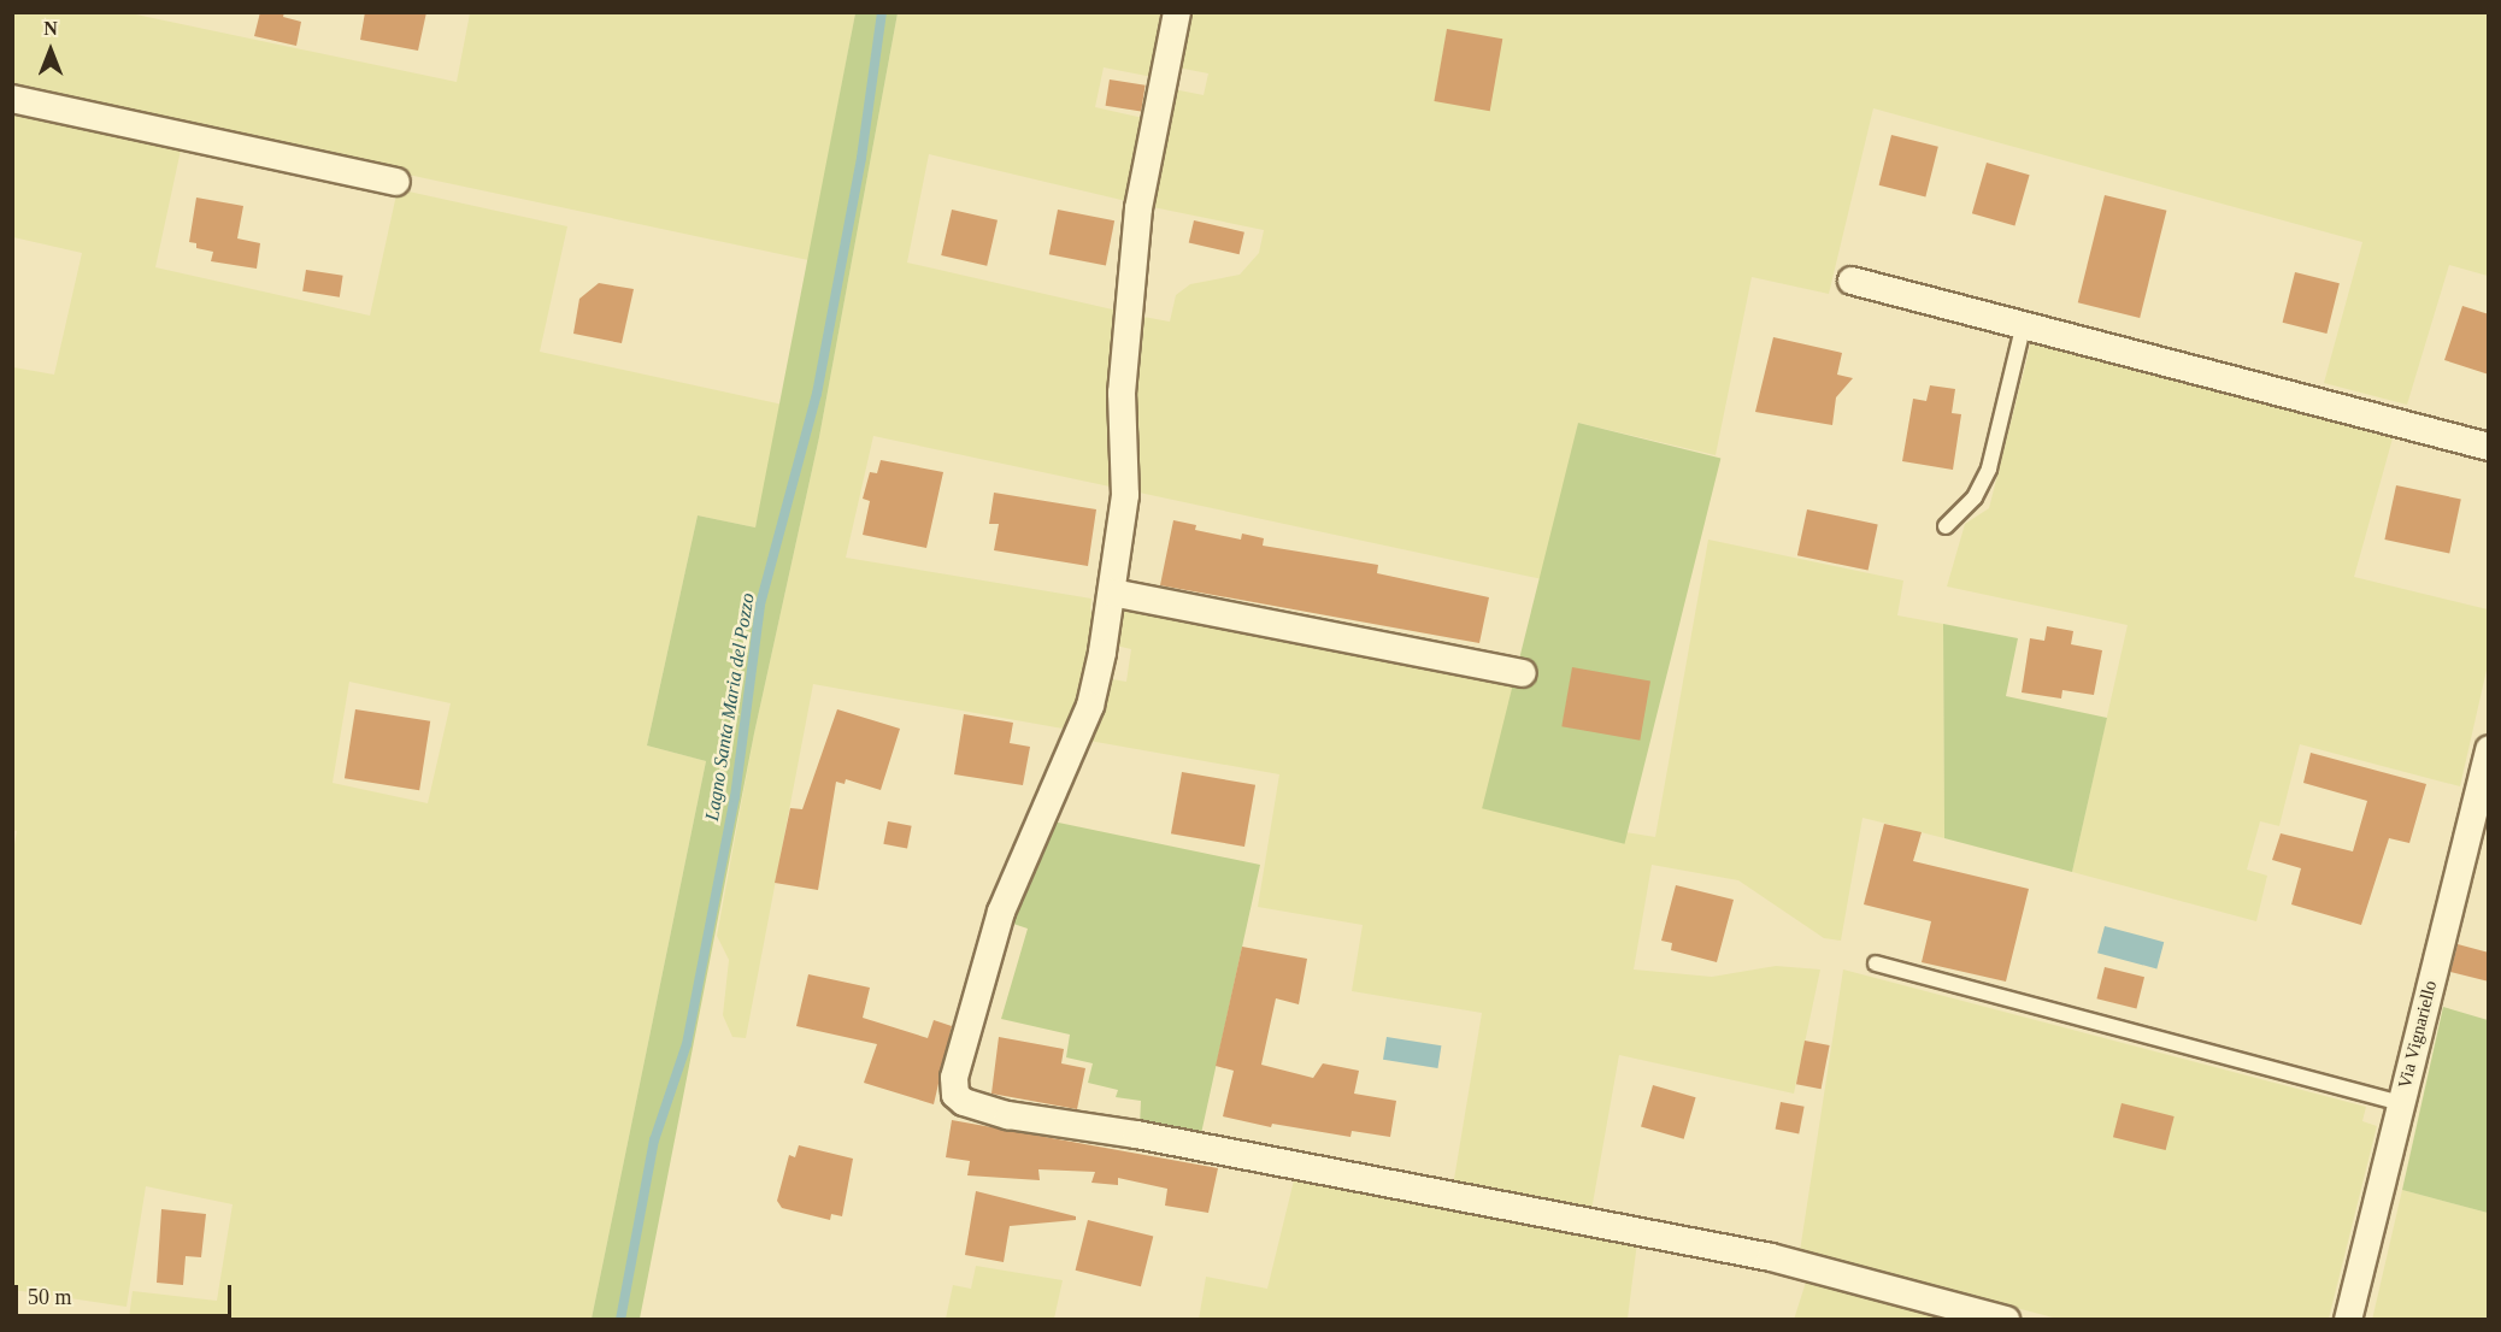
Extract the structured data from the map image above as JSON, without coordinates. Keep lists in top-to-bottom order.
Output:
{
  "streets": {
    "street": ["Via Vignariello"]
  },
  "water": ["Lagno Santa Maria del Pozzo"],
  "scale_bar": "50 m",
  "north": "top"
}
